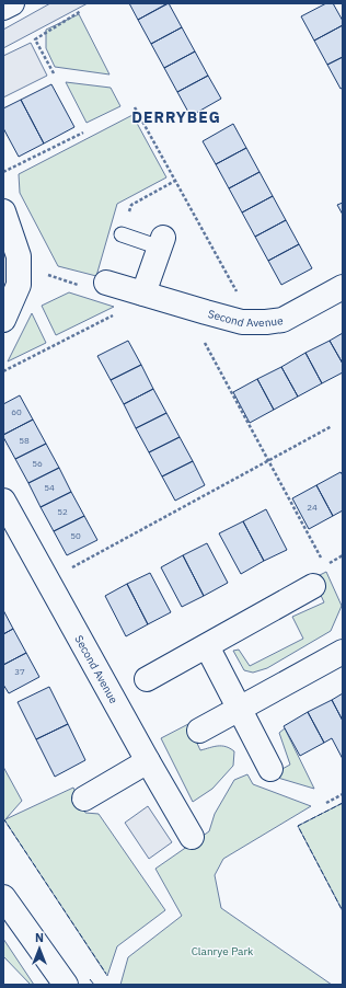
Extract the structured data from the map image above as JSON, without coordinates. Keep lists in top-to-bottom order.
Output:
{
  "streets": {
    "street": ["Second Avenue"]
  },
  "districts": ["DERRYBEG"],
  "parks": ["Clanrye Park"],
  "house_numbers": [
    "60",
    "58",
    "56",
    "54",
    "24",
    "52",
    "50",
    "37"
  ],
  "north": "top"
}
